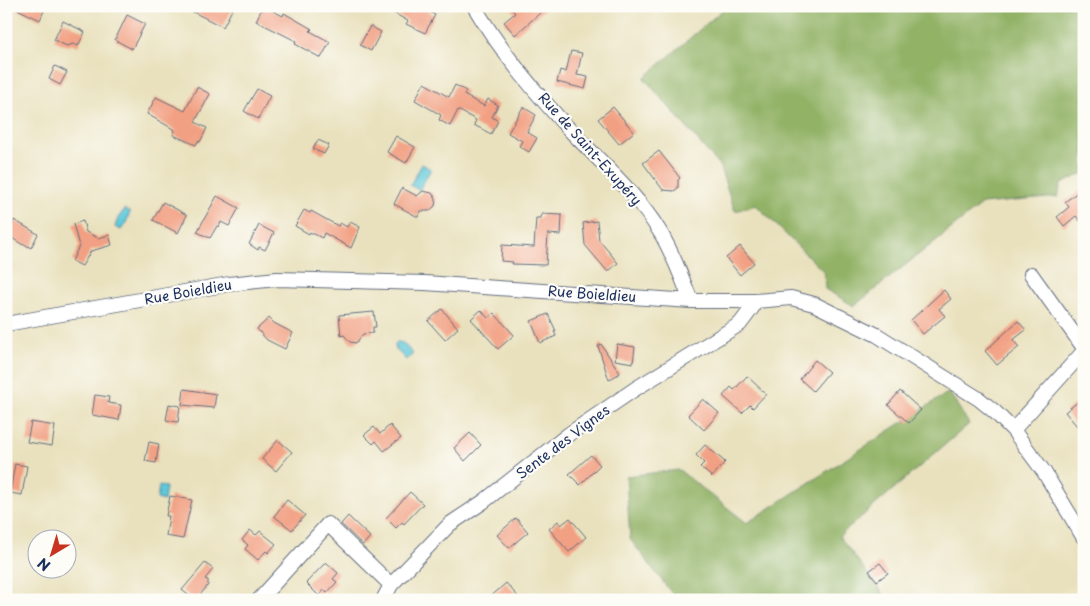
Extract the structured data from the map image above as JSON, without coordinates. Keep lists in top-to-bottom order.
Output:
{
  "streets": {
    "street": ["Rue de Saint-Exupéry", "Rue Boieldieu", "Sente des Vignes"]
  },
  "crossings": [
    ["Rue de Saint-Exupéry", "Rue Boieldieu"],
    ["Rue Boieldieu", "Sente des Vignes"]
  ],
  "north": "bottom left"
}
